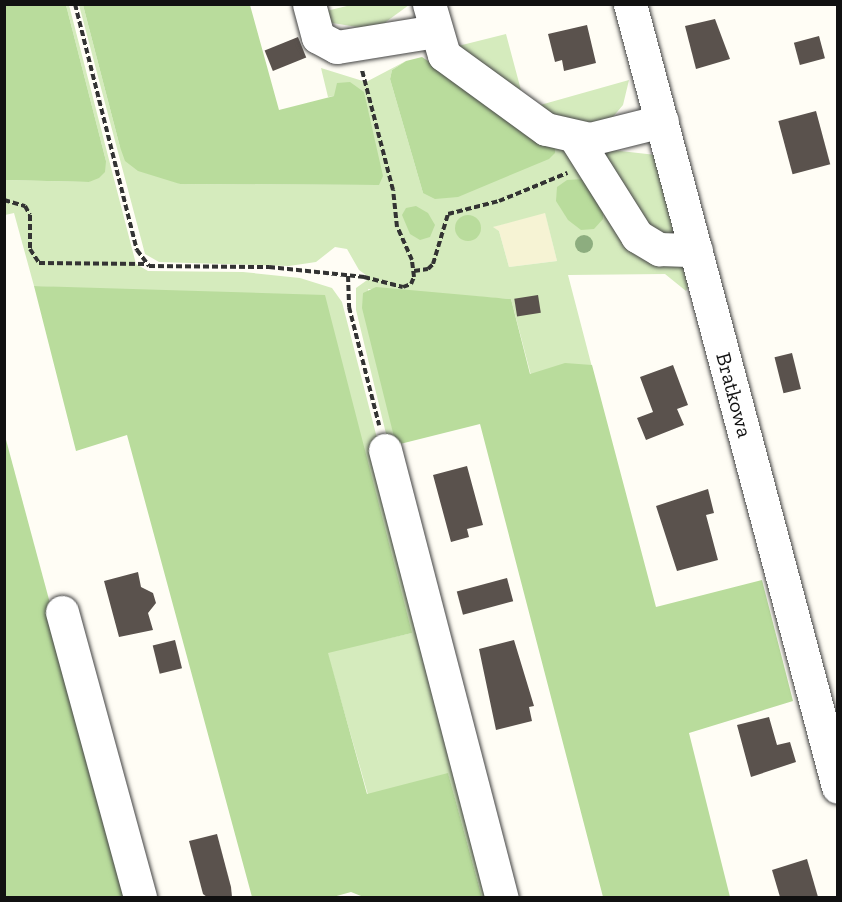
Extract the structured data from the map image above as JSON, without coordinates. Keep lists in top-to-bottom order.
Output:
{
  "streets": {
    "street": ["Bratkowa"]
  }
}
